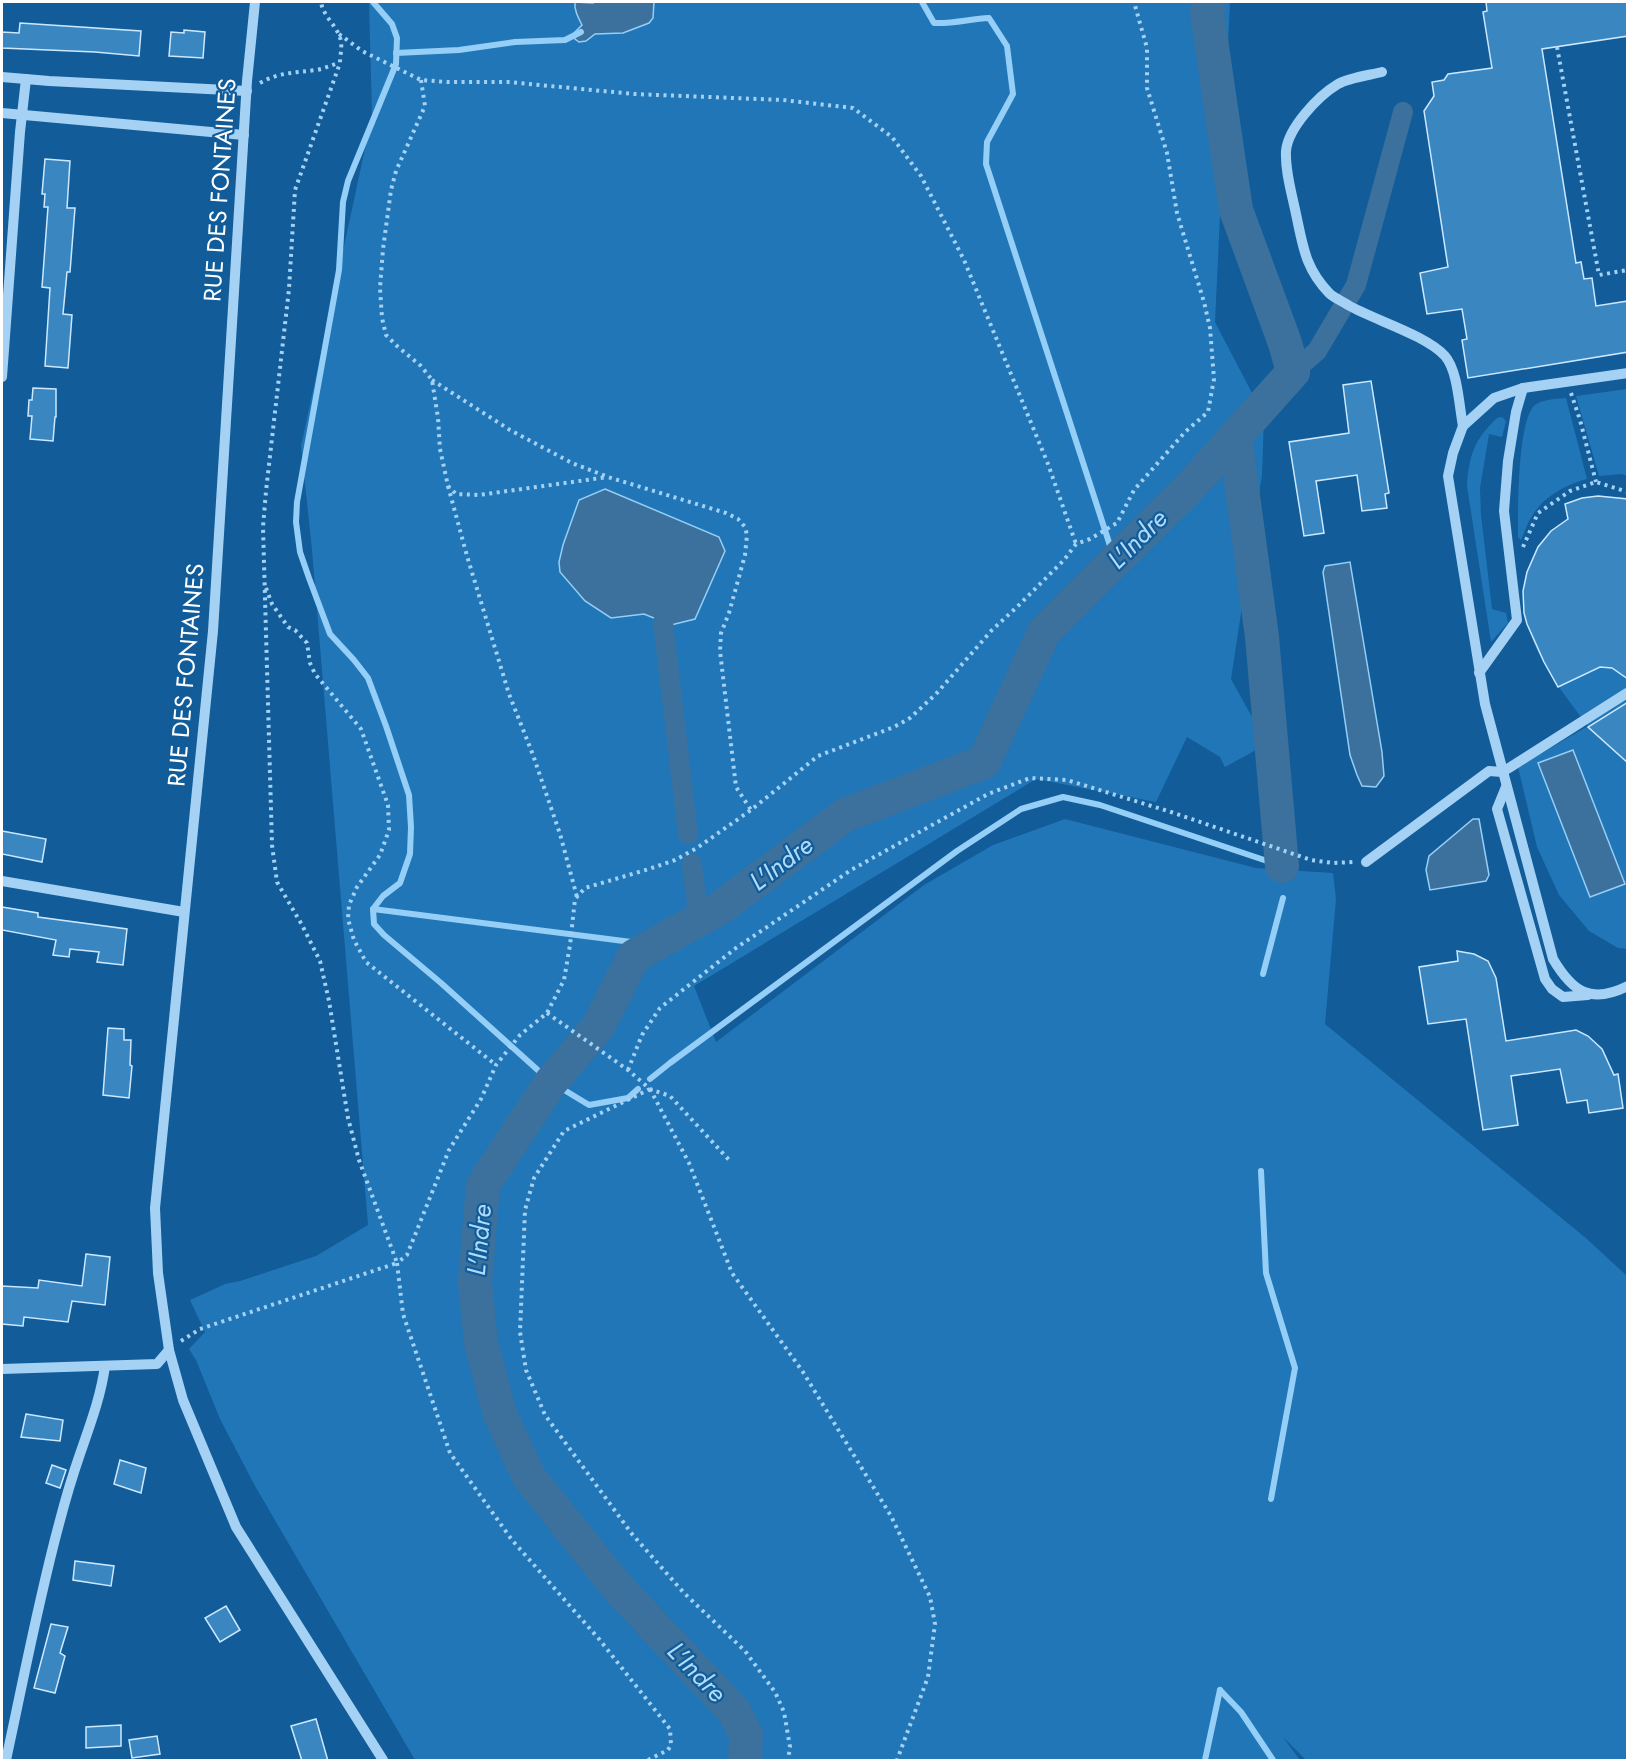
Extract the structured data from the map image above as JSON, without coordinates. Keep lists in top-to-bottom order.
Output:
{
  "streets": {
    "street": ["RUE DES FONTAINES"]
  },
  "water": ["L'Indre"]
}
